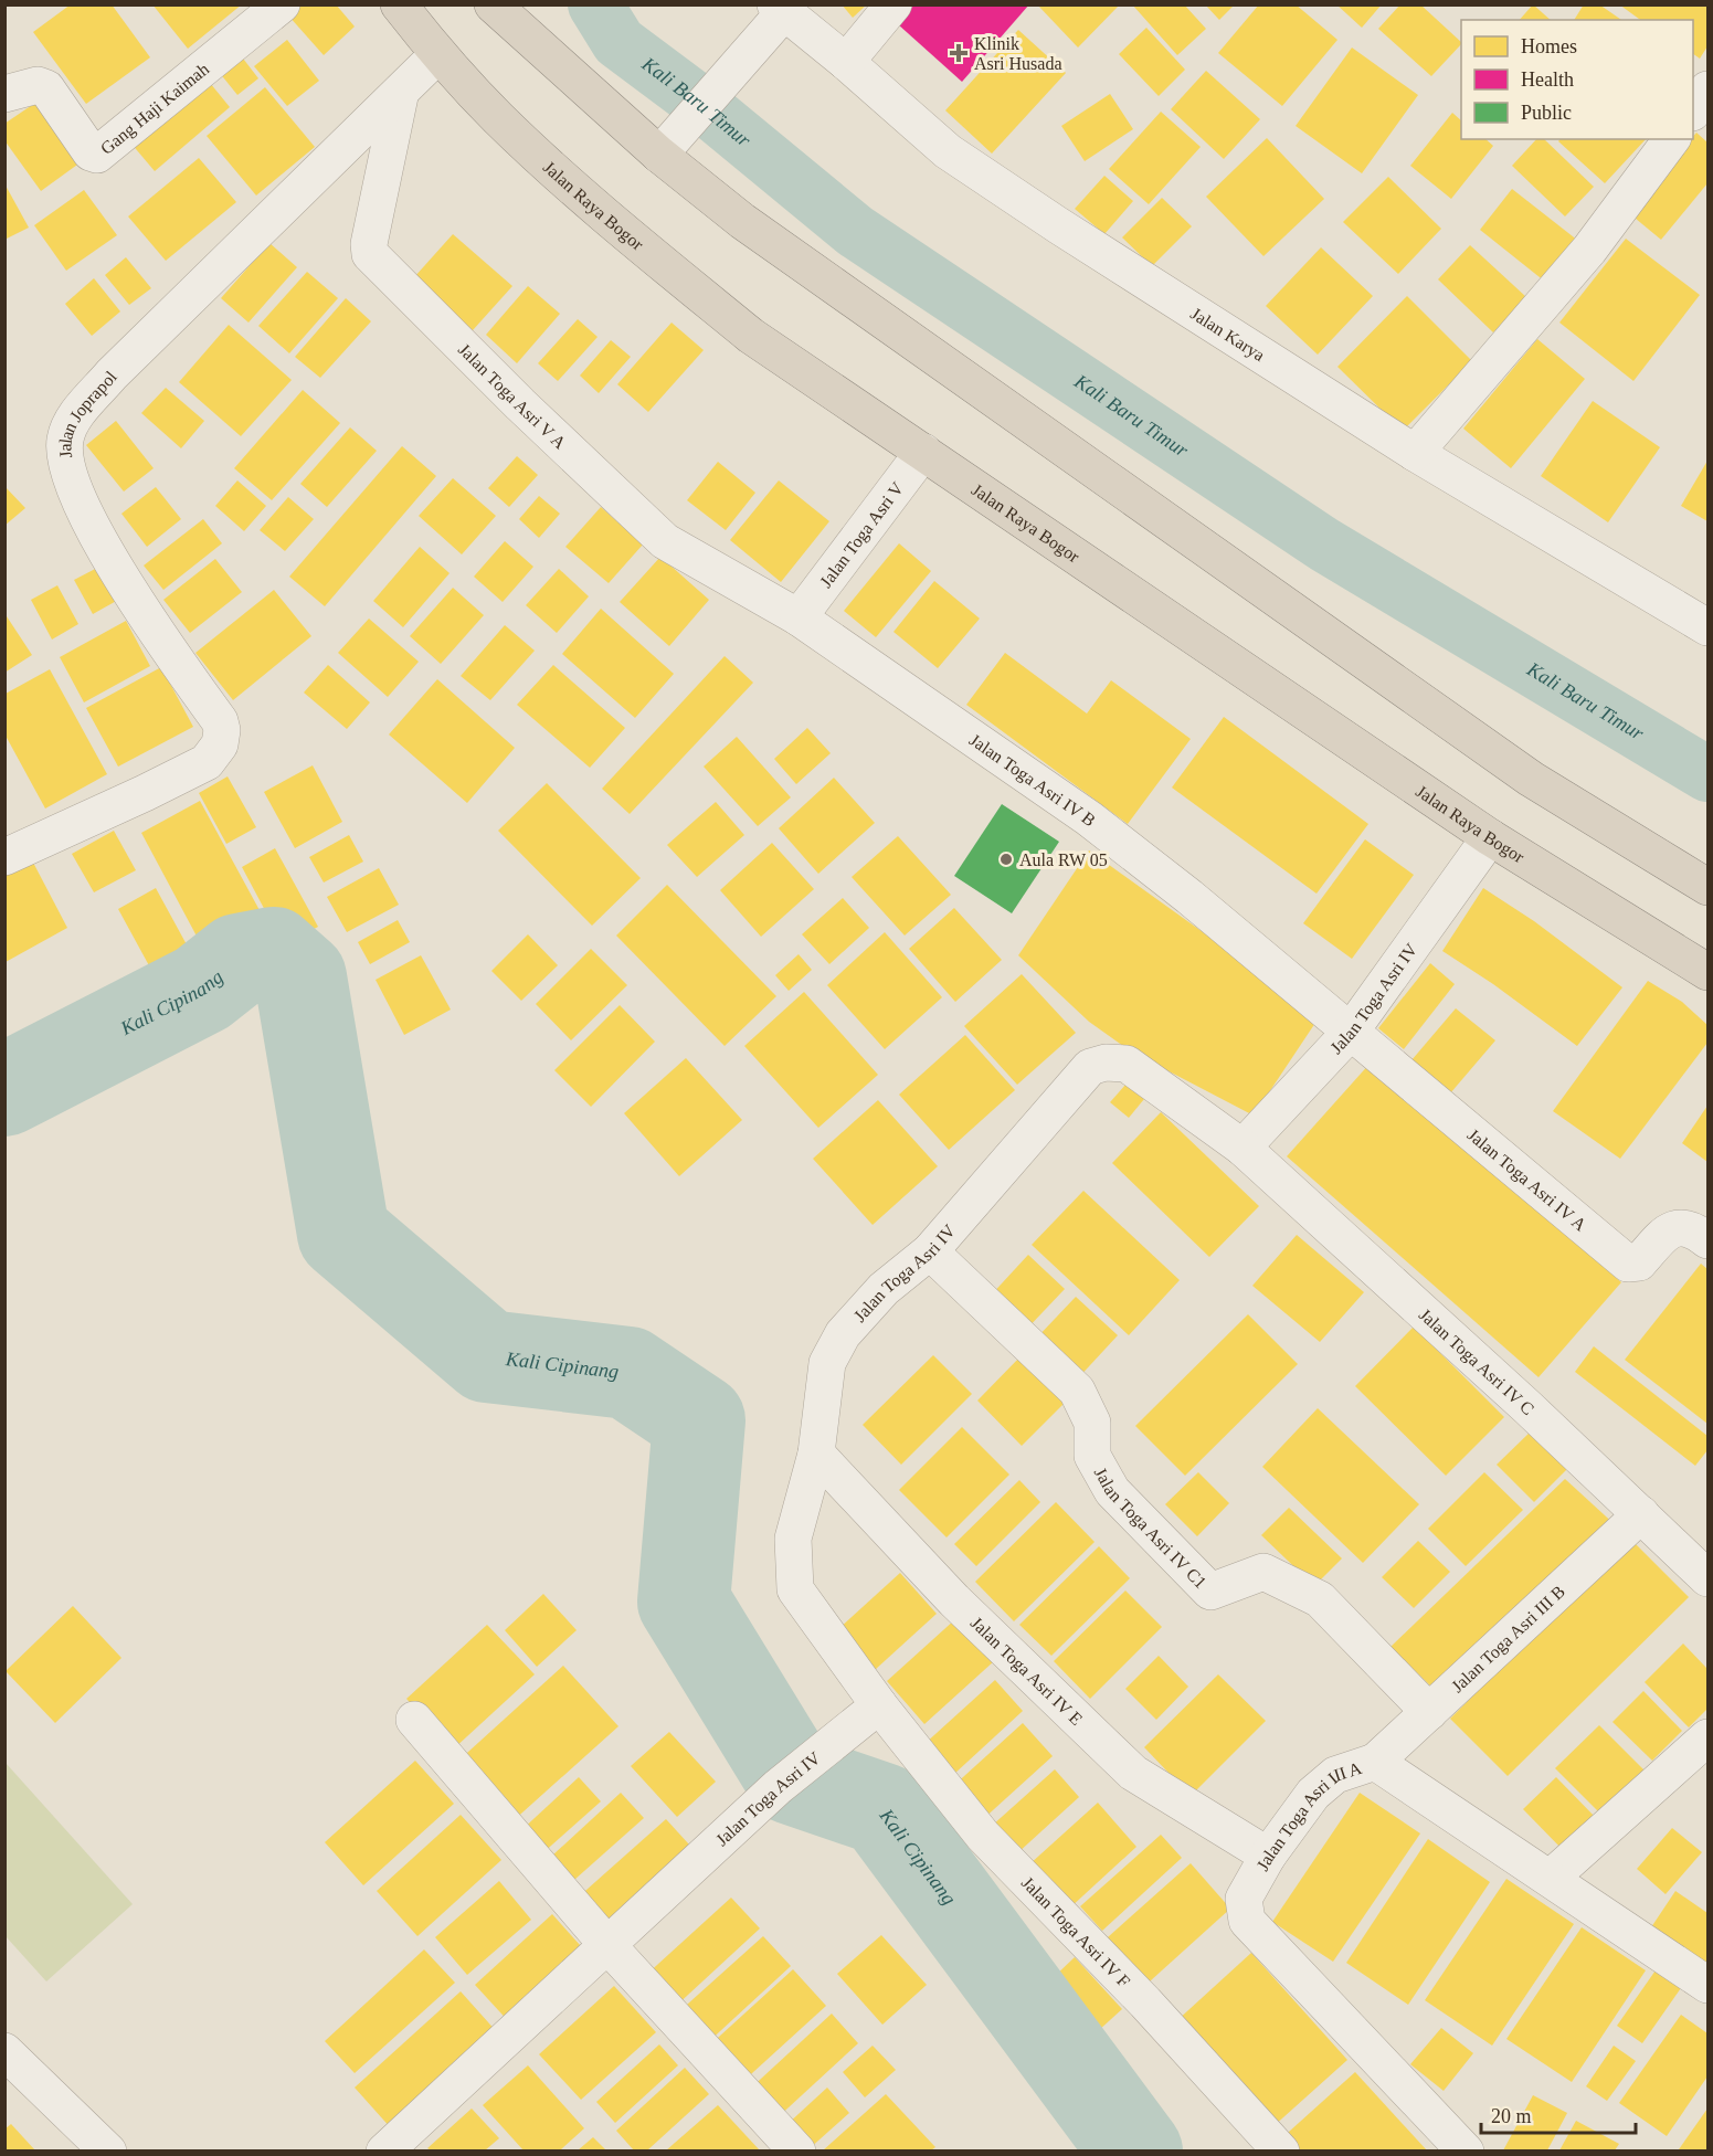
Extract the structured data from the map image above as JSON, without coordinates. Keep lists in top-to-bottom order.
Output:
{
  "streets": {
    "highway": ["Jalan Raya Bogor"],
    "street": [
      "Gang Haji Kaimah",
      "Jalan Karya",
      "Jalan Toga Asri V A",
      "Jalan Joprapol",
      "Jalan Toga Asri V",
      "Jalan Toga Asri IV B",
      "Jalan Toga Asri IV",
      "Jalan Toga Asri IV A",
      "Jalan Toga Asri IV C",
      "Jalan Toga Asri IV C1",
      "Jalan Toga Asri III B",
      "Jalan Toga Asri IV E",
      "Jalan Toga Asri III A",
      "Jalan Toga Asri IV F"
    ]
  },
  "crossings": [
    ["Jalan Raya Bogor", "Jalan Joprapol"],
    ["Jalan Raya Bogor", "Jalan Toga Asri V"],
    ["Jalan Raya Bogor", "Jalan Toga Asri IV"],
    ["Jalan Toga Asri V A", "Jalan Joprapol"],
    ["Jalan Toga Asri V A", "Jalan Toga Asri V"],
    ["Jalan Toga Asri V A", "Jalan Toga Asri IV B"],
    ["Jalan Toga Asri V", "Jalan Toga Asri IV B"],
    ["Jalan Toga Asri IV B", "Jalan Toga Asri IV"],
    ["Jalan Toga Asri IV B", "Jalan Toga Asri IV A"],
    ["Jalan Toga Asri IV", "Jalan Toga Asri IV A"],
    ["Jalan Toga Asri IV", "Jalan Toga Asri IV C"],
    ["Jalan Toga Asri IV", "Jalan Toga Asri IV C1"],
    ["Jalan Toga Asri IV", "Jalan Toga Asri IV E"],
    ["Jalan Toga Asri IV", "Jalan Toga Asri IV F"],
    ["Jalan Toga Asri IV C", "Jalan Toga Asri III B"],
    ["Jalan Toga Asri IV C1", "Jalan Toga Asri III B"],
    ["Jalan Toga Asri III B", "Jalan Toga Asri III A"],
    ["Jalan Toga Asri IV E", "Jalan Toga Asri III A"]
  ],
  "water": ["Kali Baru Timur", "Kali Cipinang"],
  "places": {
    "health": ["Klinik Asri Husada"],
    "other": ["Aula RW 05"]
  },
  "legend": ["Homes", "Health", "Public"],
  "scale_bar": "20 m"
}
